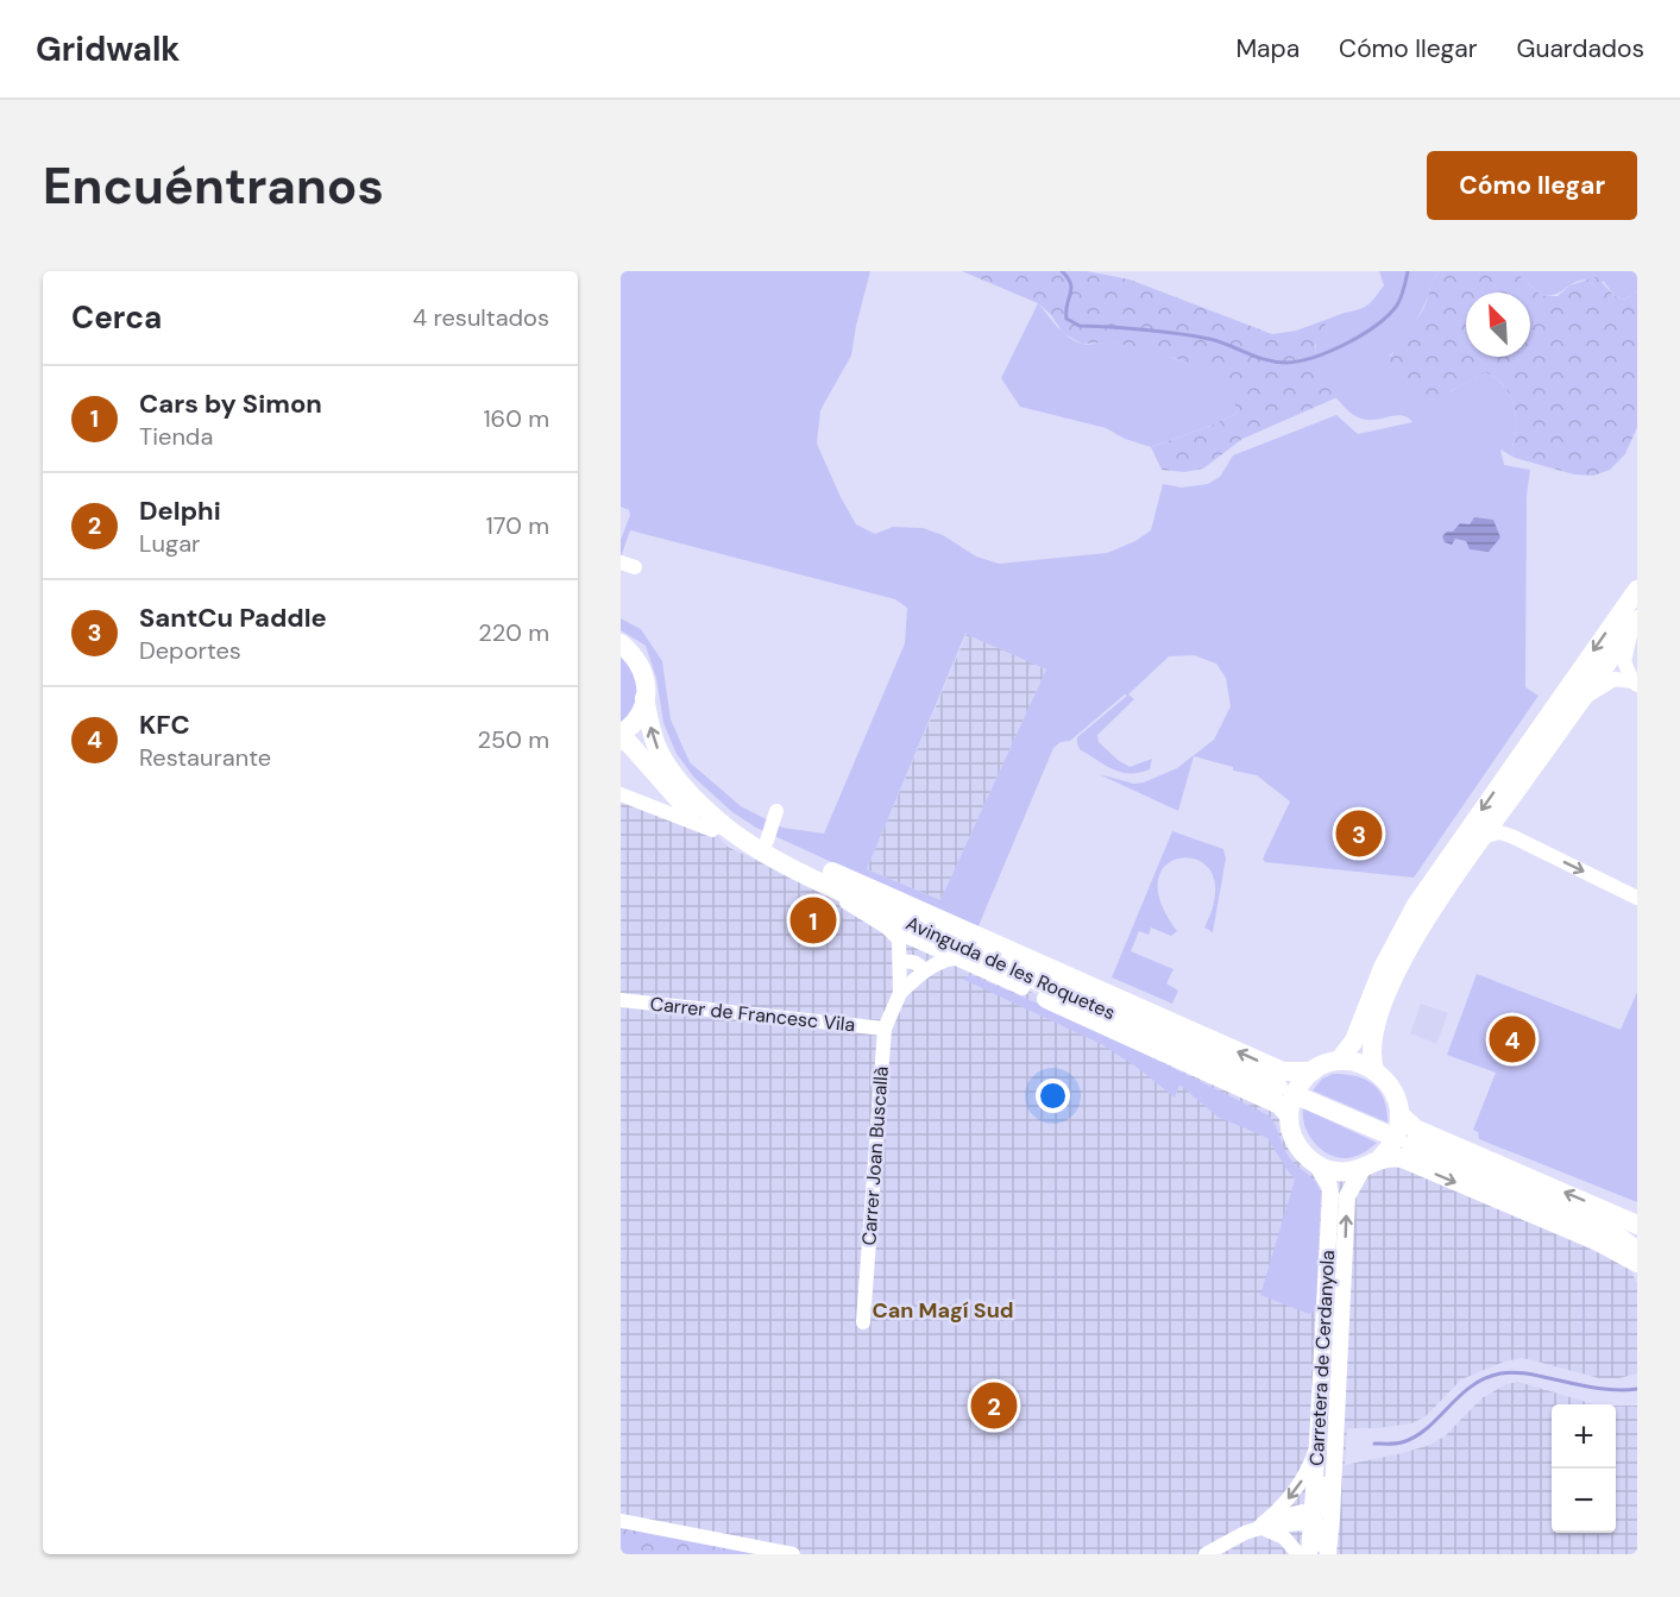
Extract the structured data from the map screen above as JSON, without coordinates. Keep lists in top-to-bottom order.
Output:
{
  "streets": {
    "main road": ["Avinguda de les Roquetes"],
    "street": ["Carrer de Francesc Vila", "Carrer Joan Buscallà", "Carretera de Cerdanyola"]
  },
  "crossings": [
    ["Carrer de Francesc Vila", "Carrer Joan Buscallà"]
  ],
  "districts": ["Can Magí Sud"],
  "north": "top left",
  "page": {
    "header": "Gridwalk",
    "nav": ["Mapa", "Cómo llegar", "Guardados"],
    "buttons": "Cómo llegar",
    "title": "Encuéntranos",
    "heading": ["Cerca", "4 resultados"],
    "list": [
      {
        "mark": "1",
        "name": "Cars by Simon",
        "note": "Tienda",
        "value": "160 m"
      },
      {
        "mark": "2",
        "name": "Delphi",
        "note": "Lugar",
        "value": "170 m"
      },
      {
        "mark": "3",
        "name": "SantCu Paddle",
        "note": "Deportes",
        "value": "220 m"
      },
      {
        "mark": "4",
        "name": "KFC",
        "note": "Restaurante",
        "value": "250 m"
      }
    ],
    "pins": [
      "3",
      "1",
      "4",
      "2"
    ],
    "map_buttons": ["+", "−"]
  }
}
